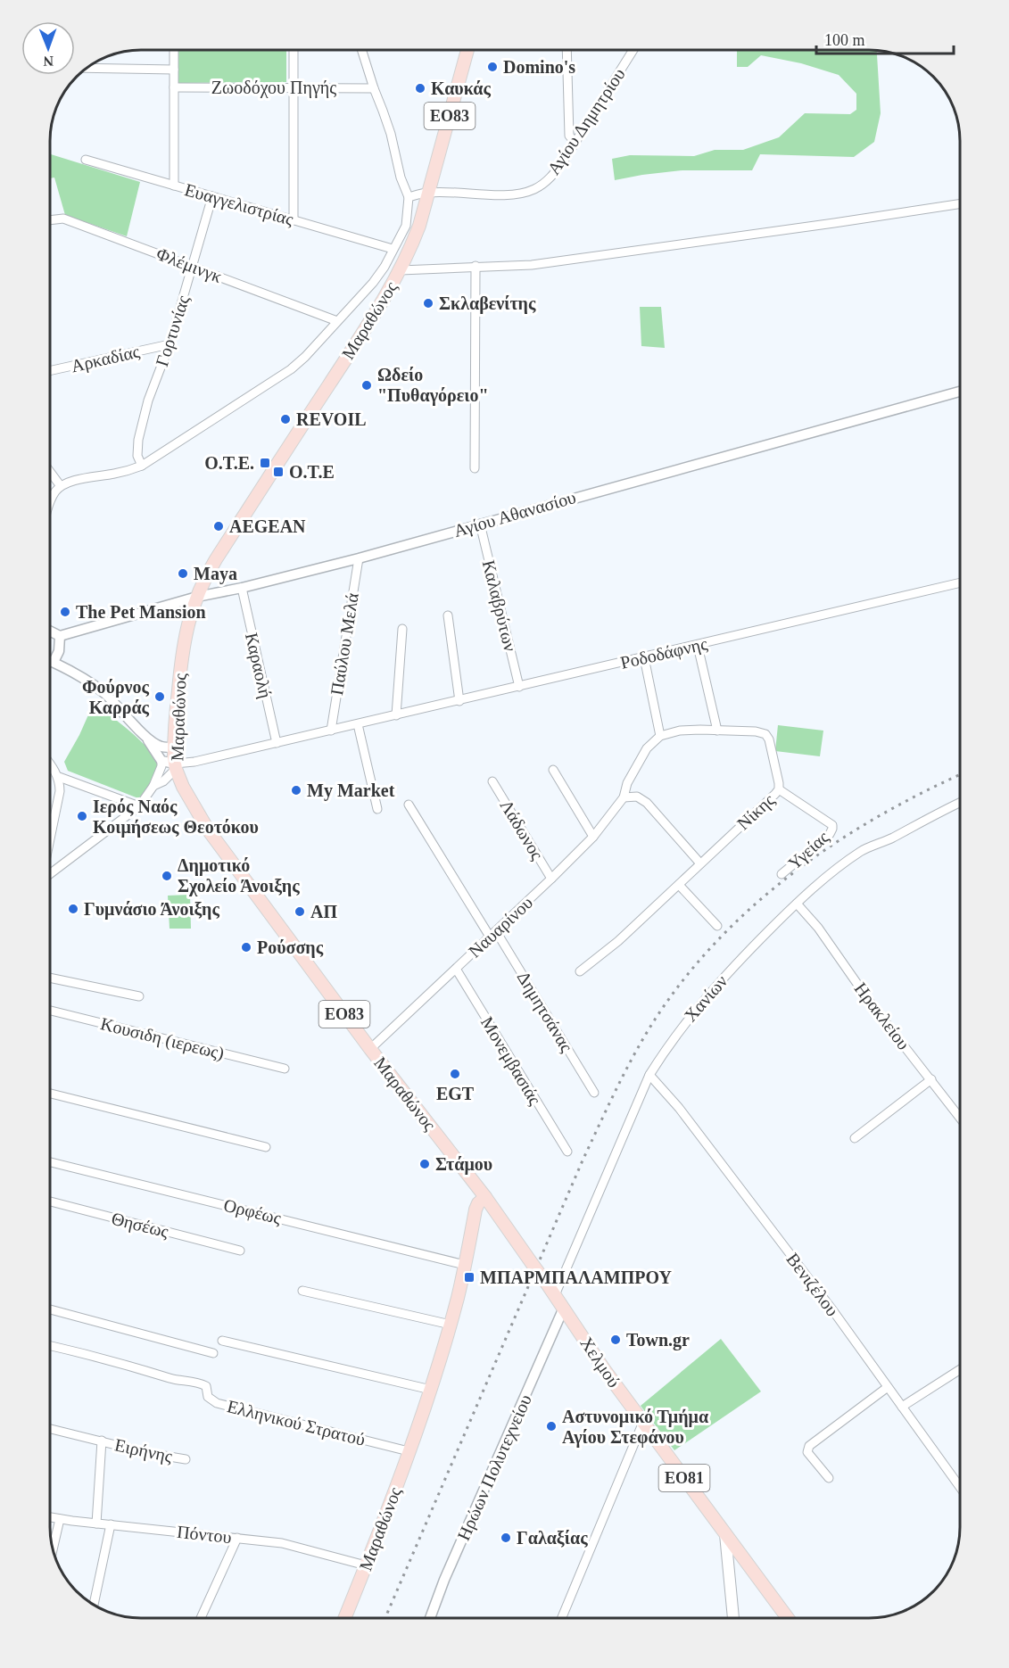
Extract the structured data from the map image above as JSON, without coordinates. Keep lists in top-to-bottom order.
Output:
{
  "streets": {
    "main road": [
      "ΕΟ83",
      "Μαραθώνος",
      "Χελμού",
      "ΕΟ81"
    ],
    "street": [
      "Ζωοδόχου Πηγής",
      "Αγίου Δημητρίου",
      "Ευαγγελιστρίας",
      "Φλέμινγκ",
      "Γορτυνίας",
      "Αρκαδίας",
      "Αγίου Αθανασίου",
      "Καλαβρύτων",
      "Παύλου Μελά",
      "Ροδοδάφνης",
      "Καραολή",
      "Νίκης",
      "Λάδωνος",
      "Υγείας",
      "Ναυαρίνου",
      "Χανίων",
      "Δημητσάνας",
      "Ηρακλείου",
      "Κουσιδη (ιερεως)",
      "Μονεμβασιάς",
      "Ορφέως",
      "Θησέως",
      "Βενιζέλου",
      "Ελληνικού Στρατού",
      "Ειρήνης",
      "Ηρώων Πολυτεχνείου",
      "Πόντου"
    ]
  },
  "crossings": [
    ["Αγίου Δημητρίου", "Μαραθώνος"],
    ["Ευαγγελιστρίας", "Γορτυνίας"],
    ["Φλέμινγκ", "Γορτυνίας"],
    ["Μαραθώνος", "Αγίου Αθανασίου"],
    ["Μαραθώνος", "Ροδοδάφνης"],
    ["Μαραθώνος", "Ναυαρίνου"],
    ["Μαραθώνος", "Ορφέως"],
    ["Μαραθώνος", "Χελμού"],
    ["Μαραθώνος", "Ελληνικού Στρατού"],
    ["Μαραθώνος", "Πόντου"],
    ["Γορτυνίας", "Αρκαδίας"],
    ["Αγίου Αθανασίου", "Καλαβρύτων"],
    ["Αγίου Αθανασίου", "Παύλου Μελά"],
    ["Αγίου Αθανασίου", "Καραολή"],
    ["Καλαβρύτων", "Ροδοδάφνης"],
    ["Παύλου Μελά", "Ροδοδάφνης"],
    ["Ροδοδάφνης", "Καραολή"],
    ["Νίκης", "Υγείας"],
    ["Λάδωνος", "Ναυαρίνου"],
    ["Ναυαρίνου", "Δημητσάνας"],
    ["Ναυαρίνου", "Μονεμβασιάς"],
    ["Χανίων", "Ηρακλείου"],
    ["Χανίων", "Βενιζέλου"],
    ["Χανίων", "Χελμού"],
    ["Χελμού", "Ηρώων Πολυτεχνείου"],
    ["Ειρήνης", "Πόντου"]
  ],
  "places": {
    "other": [
      "Domino's",
      "Καυκάς",
      "Σκλαβενίτης",
      "Ωδείο \"Πυθαγόρειο\"",
      "REVOIL",
      "AEGEAN",
      "Maya",
      "The Pet Mansion",
      "Φούρνος Καρράς",
      "My Market",
      "Ιερός Ναός Κοιμήσεως Θεοτόκου",
      "Δημοτικό Σχολείο Άνοιξης",
      "Γυμνάσιο Άνοιξης",
      "ΑΠ",
      "Ρούσσης",
      "EGT",
      "Στάμου",
      "Town.gr",
      "Αστυνομικό Τμήμα Αγίου Στεφάνου",
      "Γαλαξίας"
    ],
    "transit": ["Ο.Τ.Ε.", "Ο.Τ.Ε", "ΜΠΑΡΜΠΑΛΑΜΠΡΟΥ"]
  },
  "scale_bar": "100 m",
  "north": "bottom"
}
